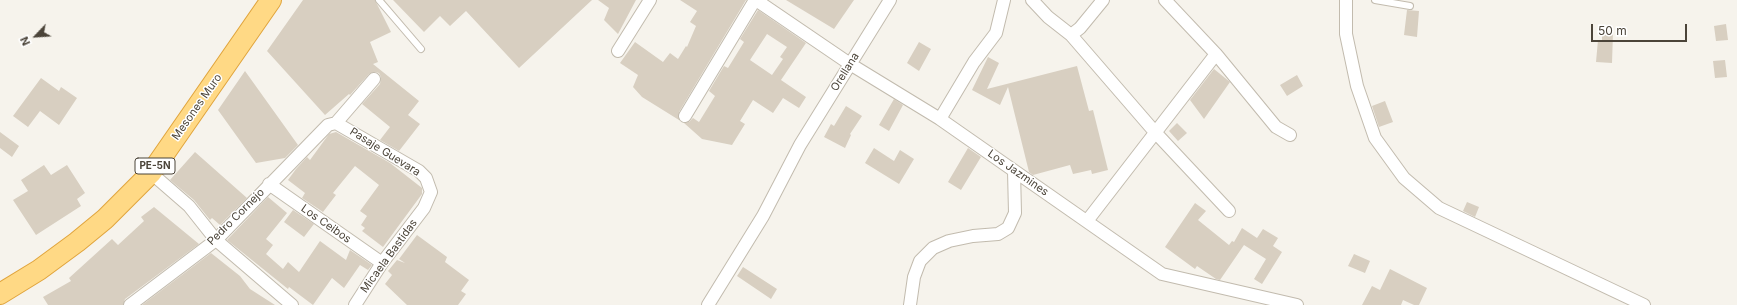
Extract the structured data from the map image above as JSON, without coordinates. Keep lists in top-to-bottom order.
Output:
{
  "streets": {
    "highway": ["Mesones Muro", "PE-5N"],
    "street": [
      "Orellana",
      "Pasaje Guevara",
      "Los Jazmines",
      "Pedro Cornejo",
      "Los Ceibos",
      "Micaela Bastidas"
    ]
  },
  "crossings": [
    ["Orellana", "Los Jazmines"],
    ["Pasaje Guevara", "Pedro Cornejo"],
    ["Pasaje Guevara", "Micaela Bastidas"],
    ["Pedro Cornejo", "Los Ceibos"],
    ["Los Ceibos", "Micaela Bastidas"]
  ],
  "scale_bar": "50 m",
  "north": "bottom left"
}
